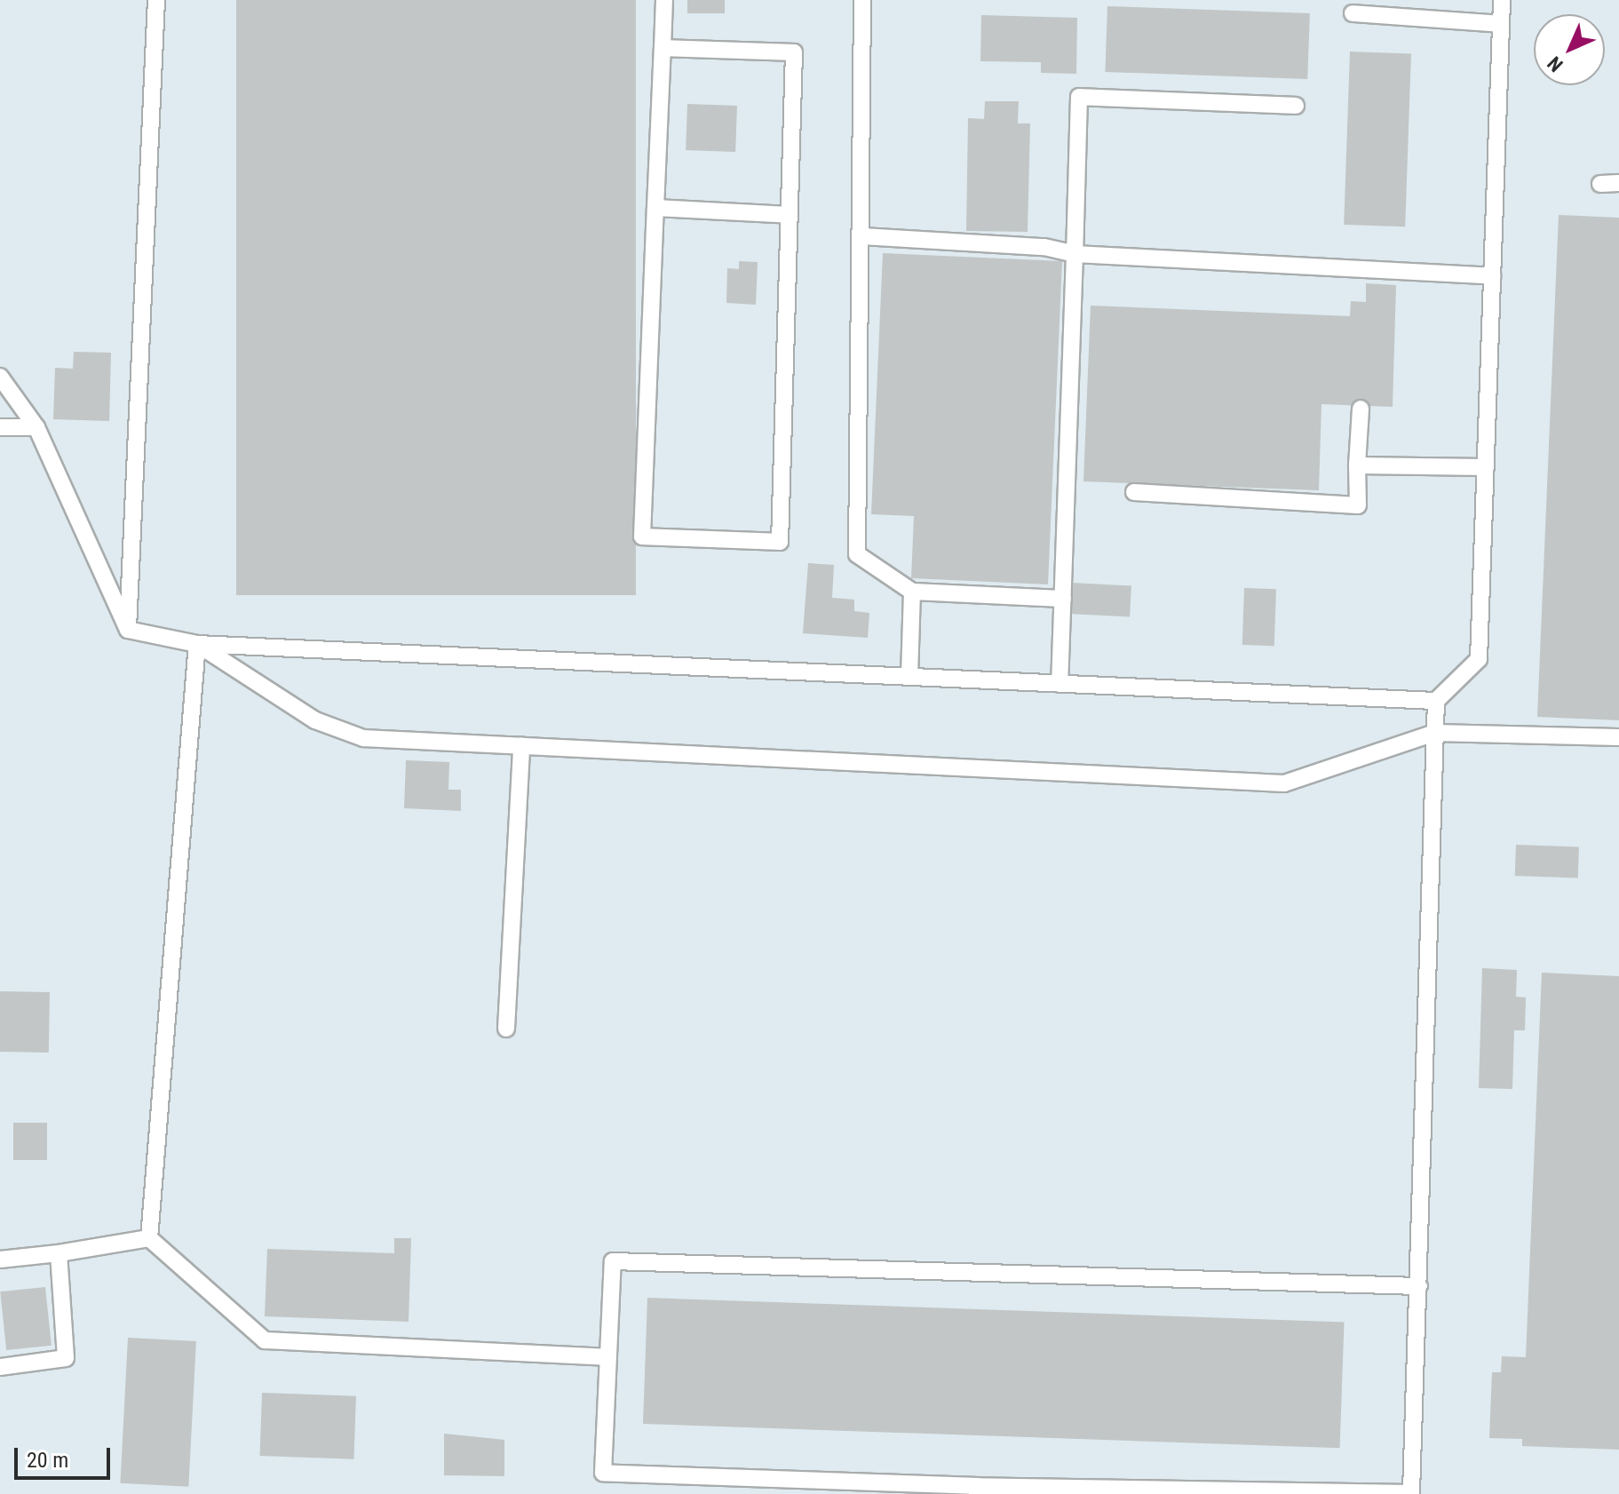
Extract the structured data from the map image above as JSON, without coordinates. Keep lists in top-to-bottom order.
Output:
{
  "scale_bar": "20 m",
  "north": "bottom left"
}
